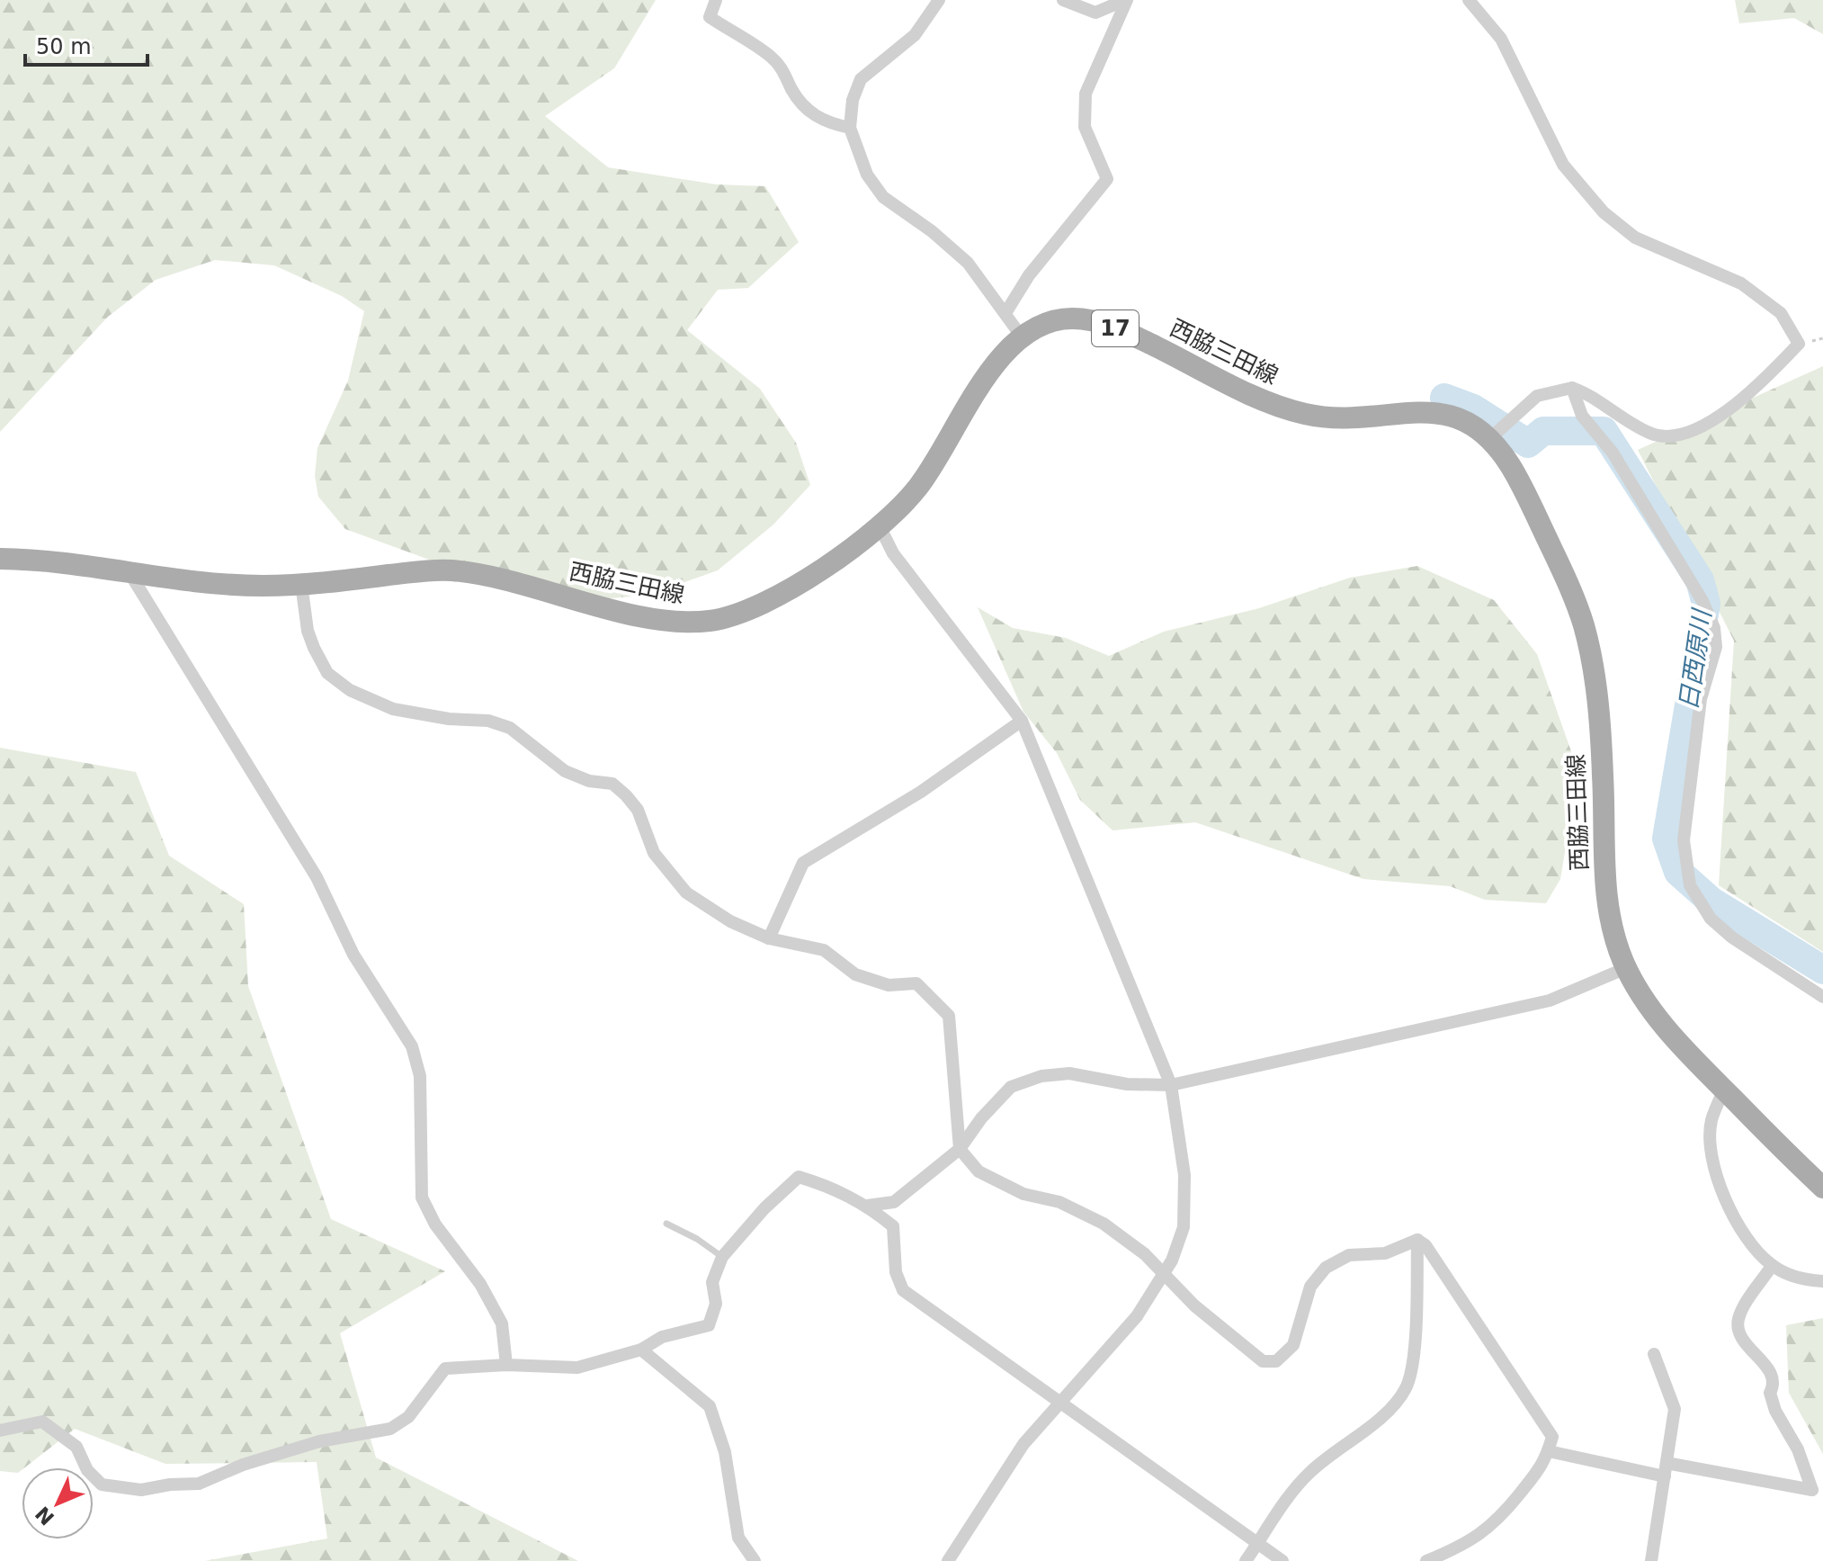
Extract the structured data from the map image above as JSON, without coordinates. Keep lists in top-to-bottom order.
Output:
{
  "streets": {
    "main road": ["17", "西脇三田線"]
  },
  "water": ["日西原川"],
  "scale_bar": "50 m",
  "north": "bottom left"
}
